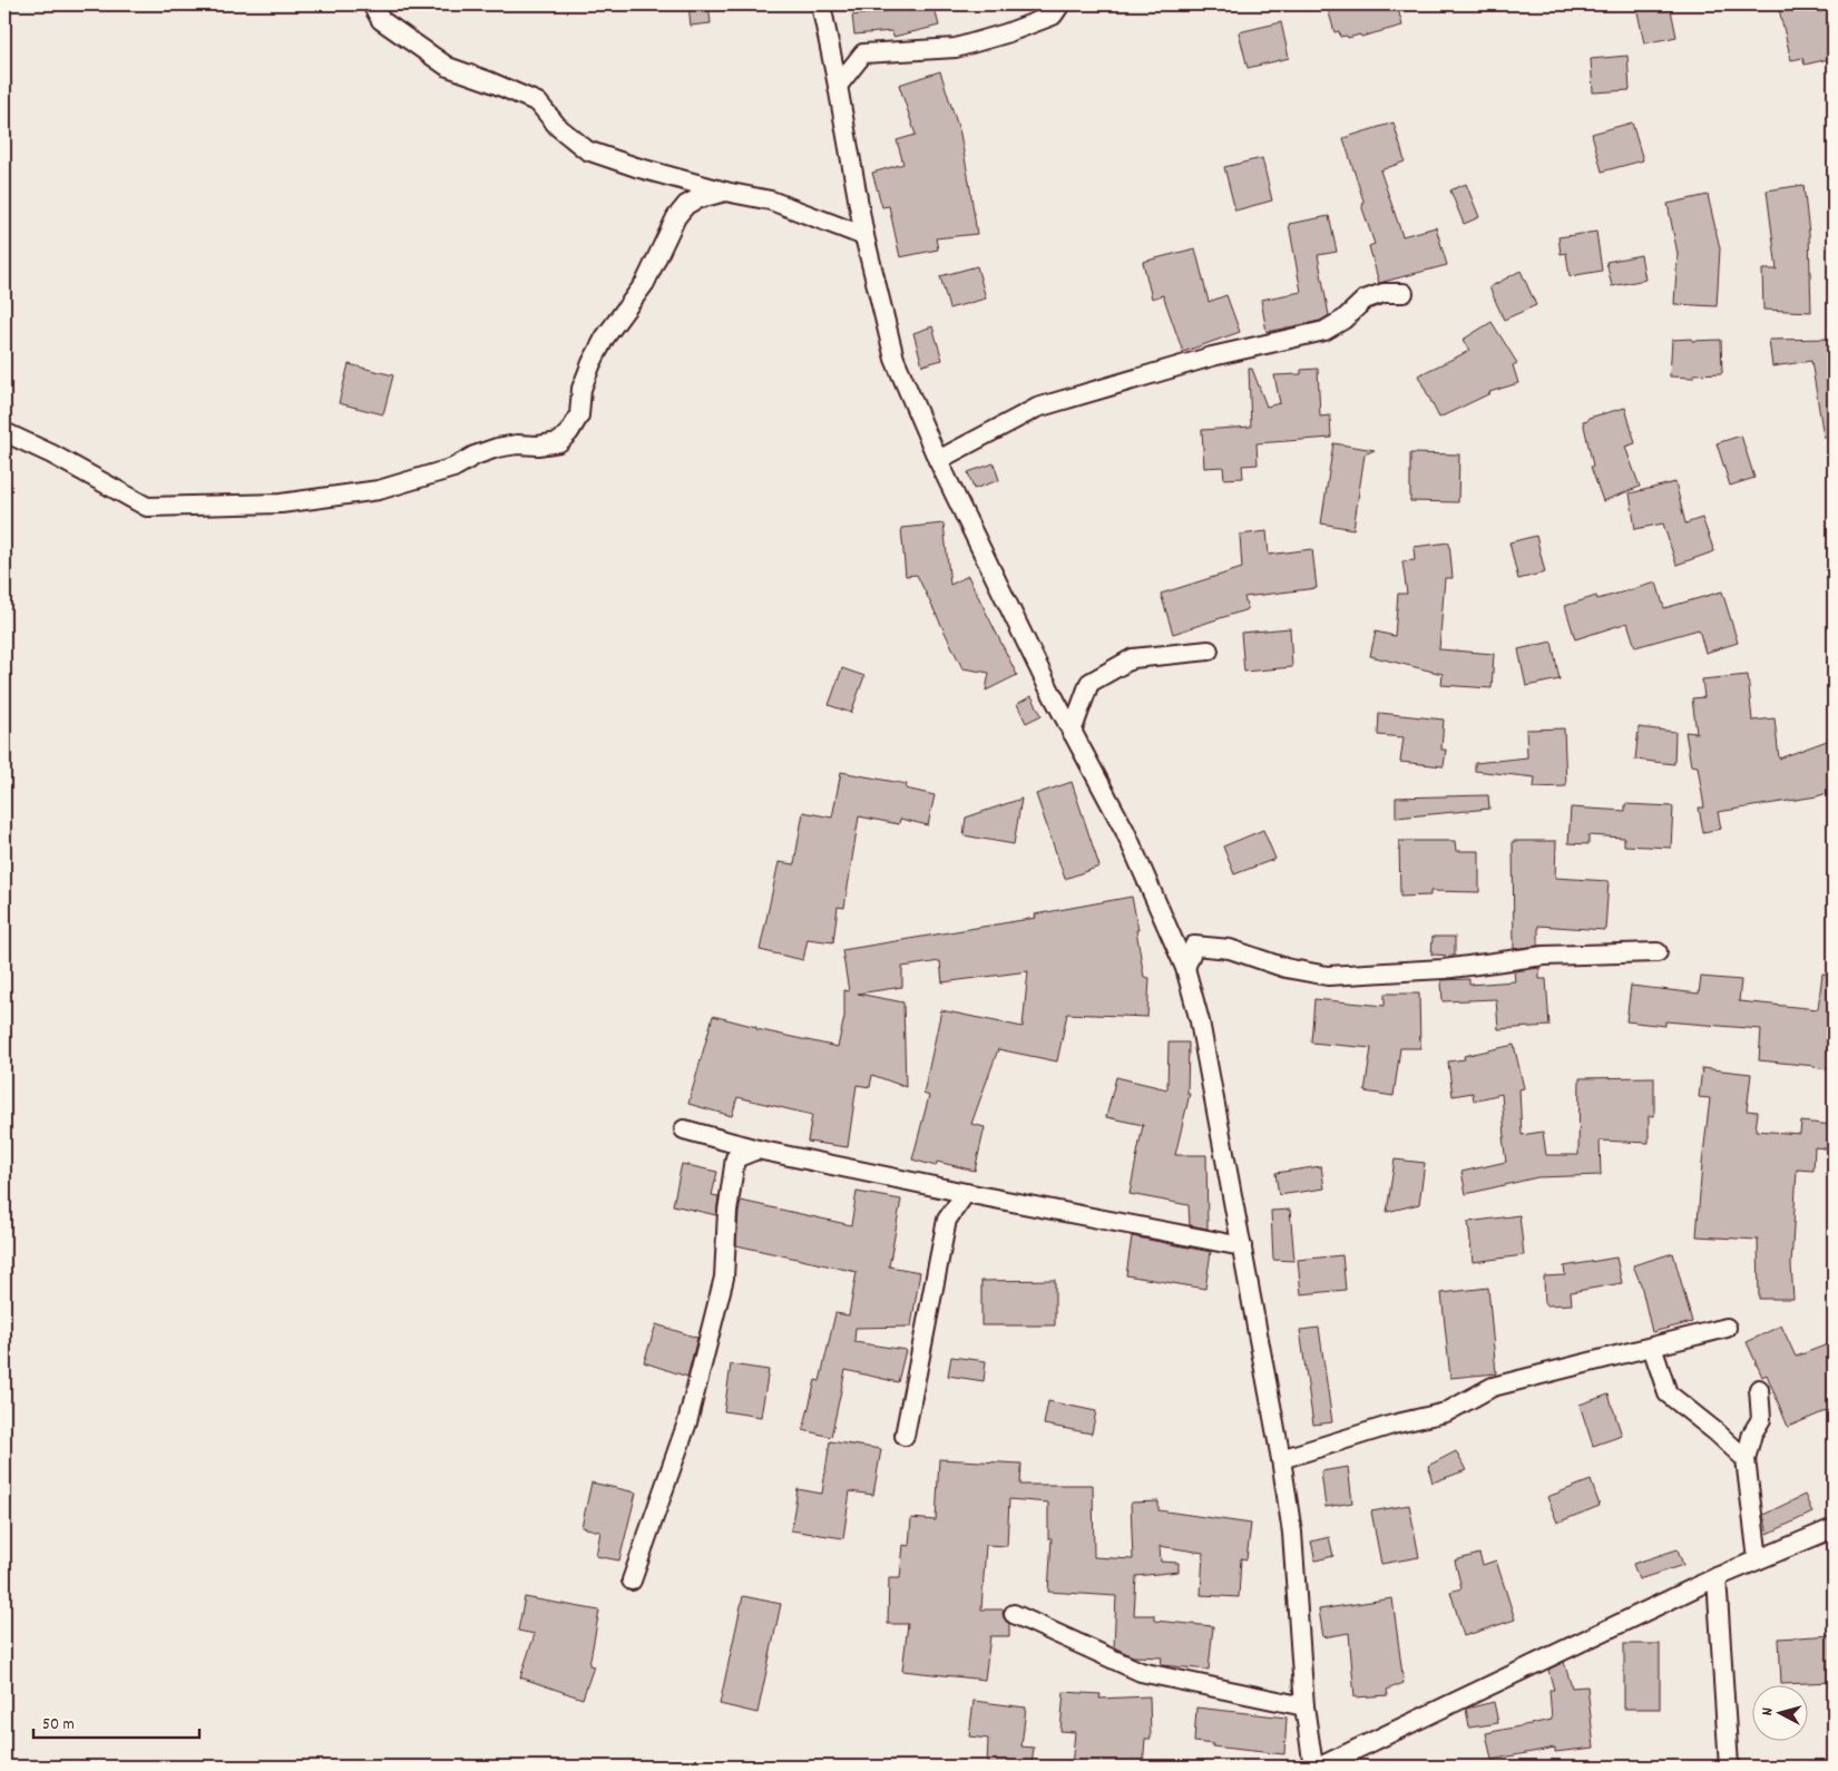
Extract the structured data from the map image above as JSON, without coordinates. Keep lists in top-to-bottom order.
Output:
{
  "scale_bar": "50 m",
  "north": "left"
}
